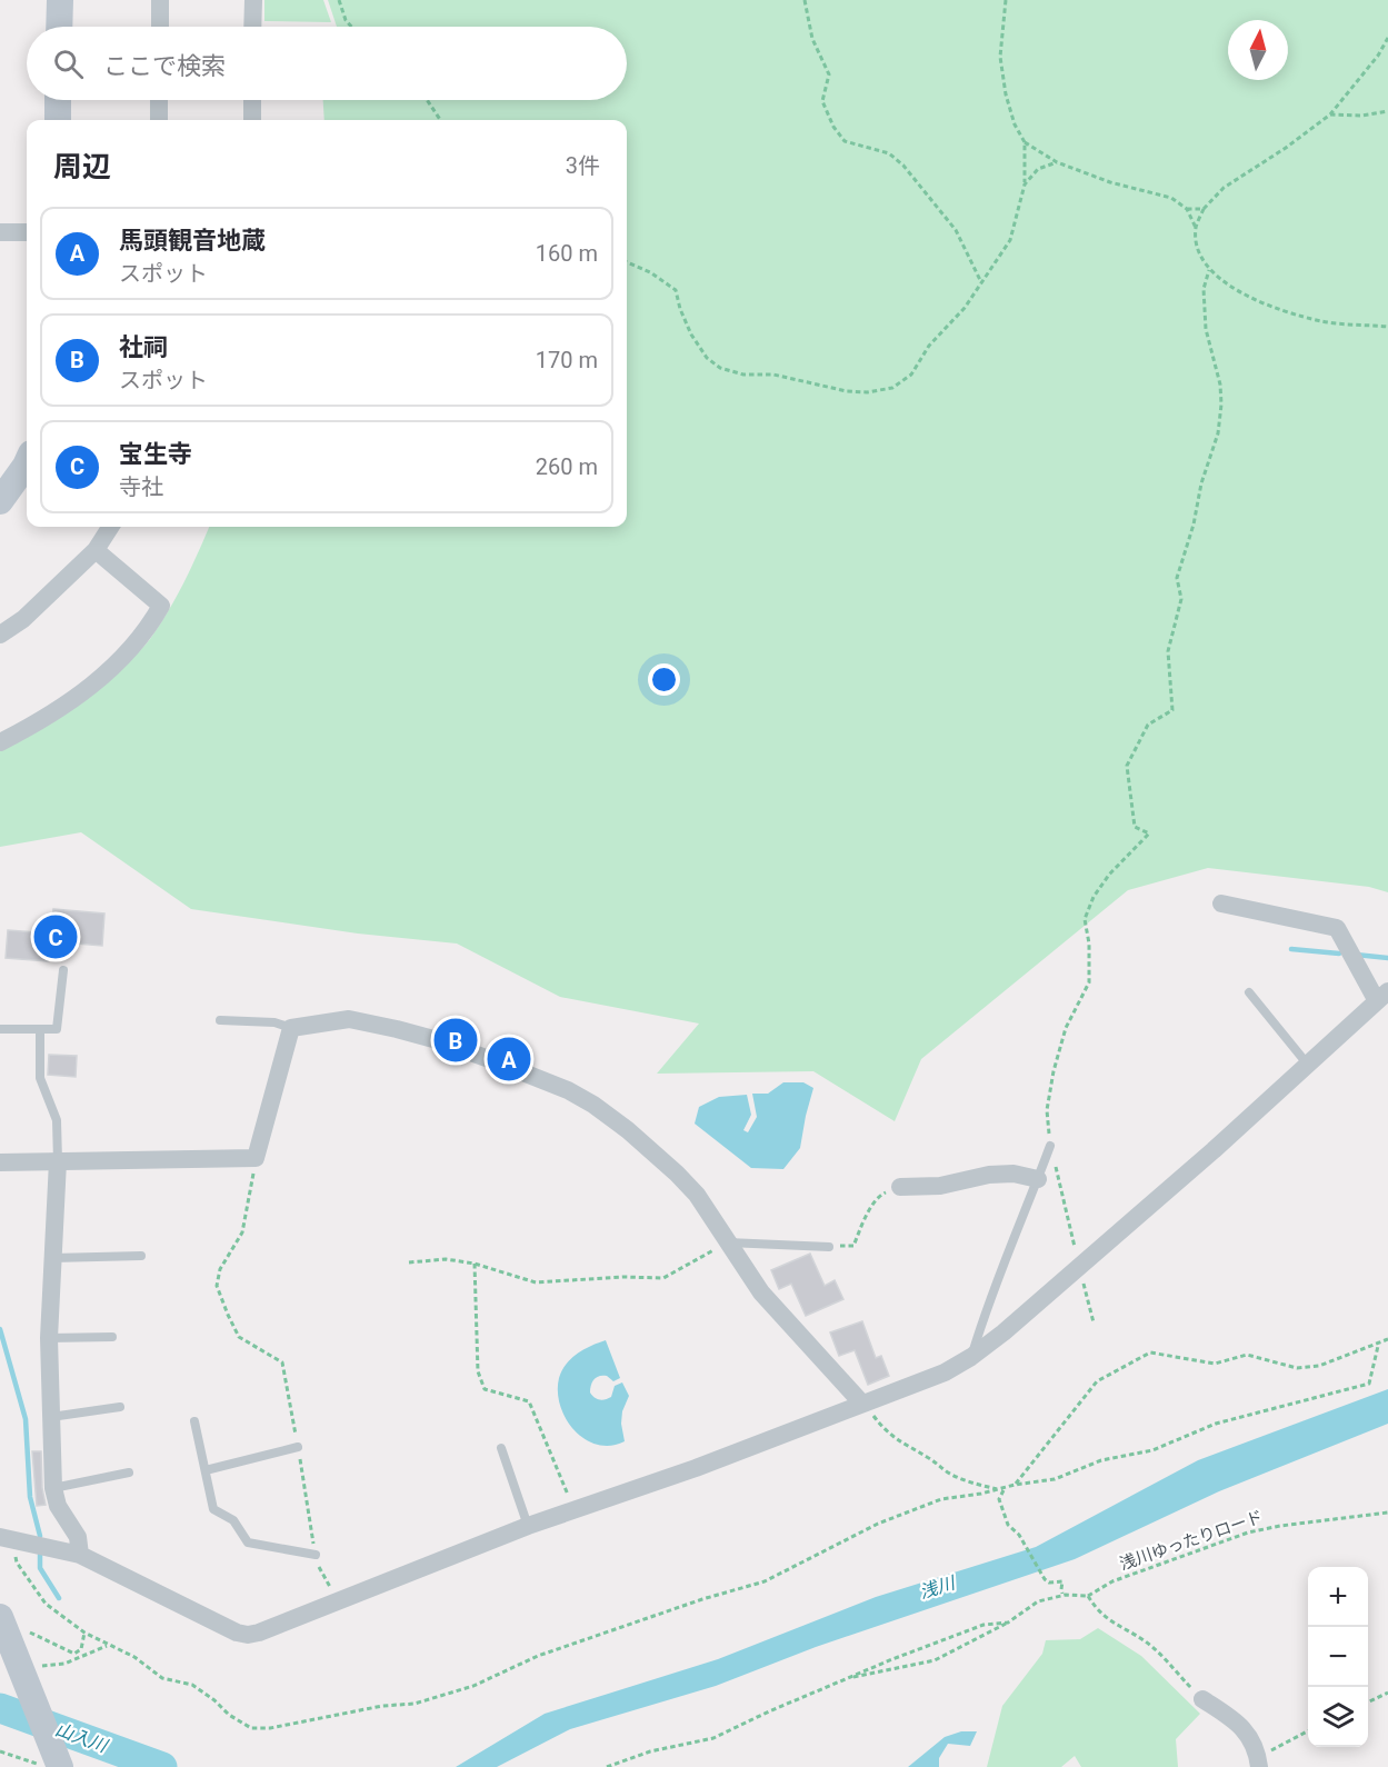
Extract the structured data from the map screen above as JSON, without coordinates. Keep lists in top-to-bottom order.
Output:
{
  "streets": {
    "path": ["浅川ゆったりロード"]
  },
  "water": ["浅川", "山入川"],
  "north": "top",
  "page": {
    "search": "ここで検索",
    "heading": ["周辺", "3件"],
    "list": [
      {
        "mark": "A",
        "name": "馬頭観音地蔵",
        "note": "スポット",
        "value": "160 m"
      },
      {
        "mark": "B",
        "name": "社祠",
        "note": "スポット",
        "value": "170 m"
      },
      {
        "mark": "C",
        "name": "宝生寺",
        "note": "寺社",
        "value": "260 m"
      }
    ],
    "pins": ["C", "B", "A"],
    "map_buttons": ["+", "−"]
  }
}
